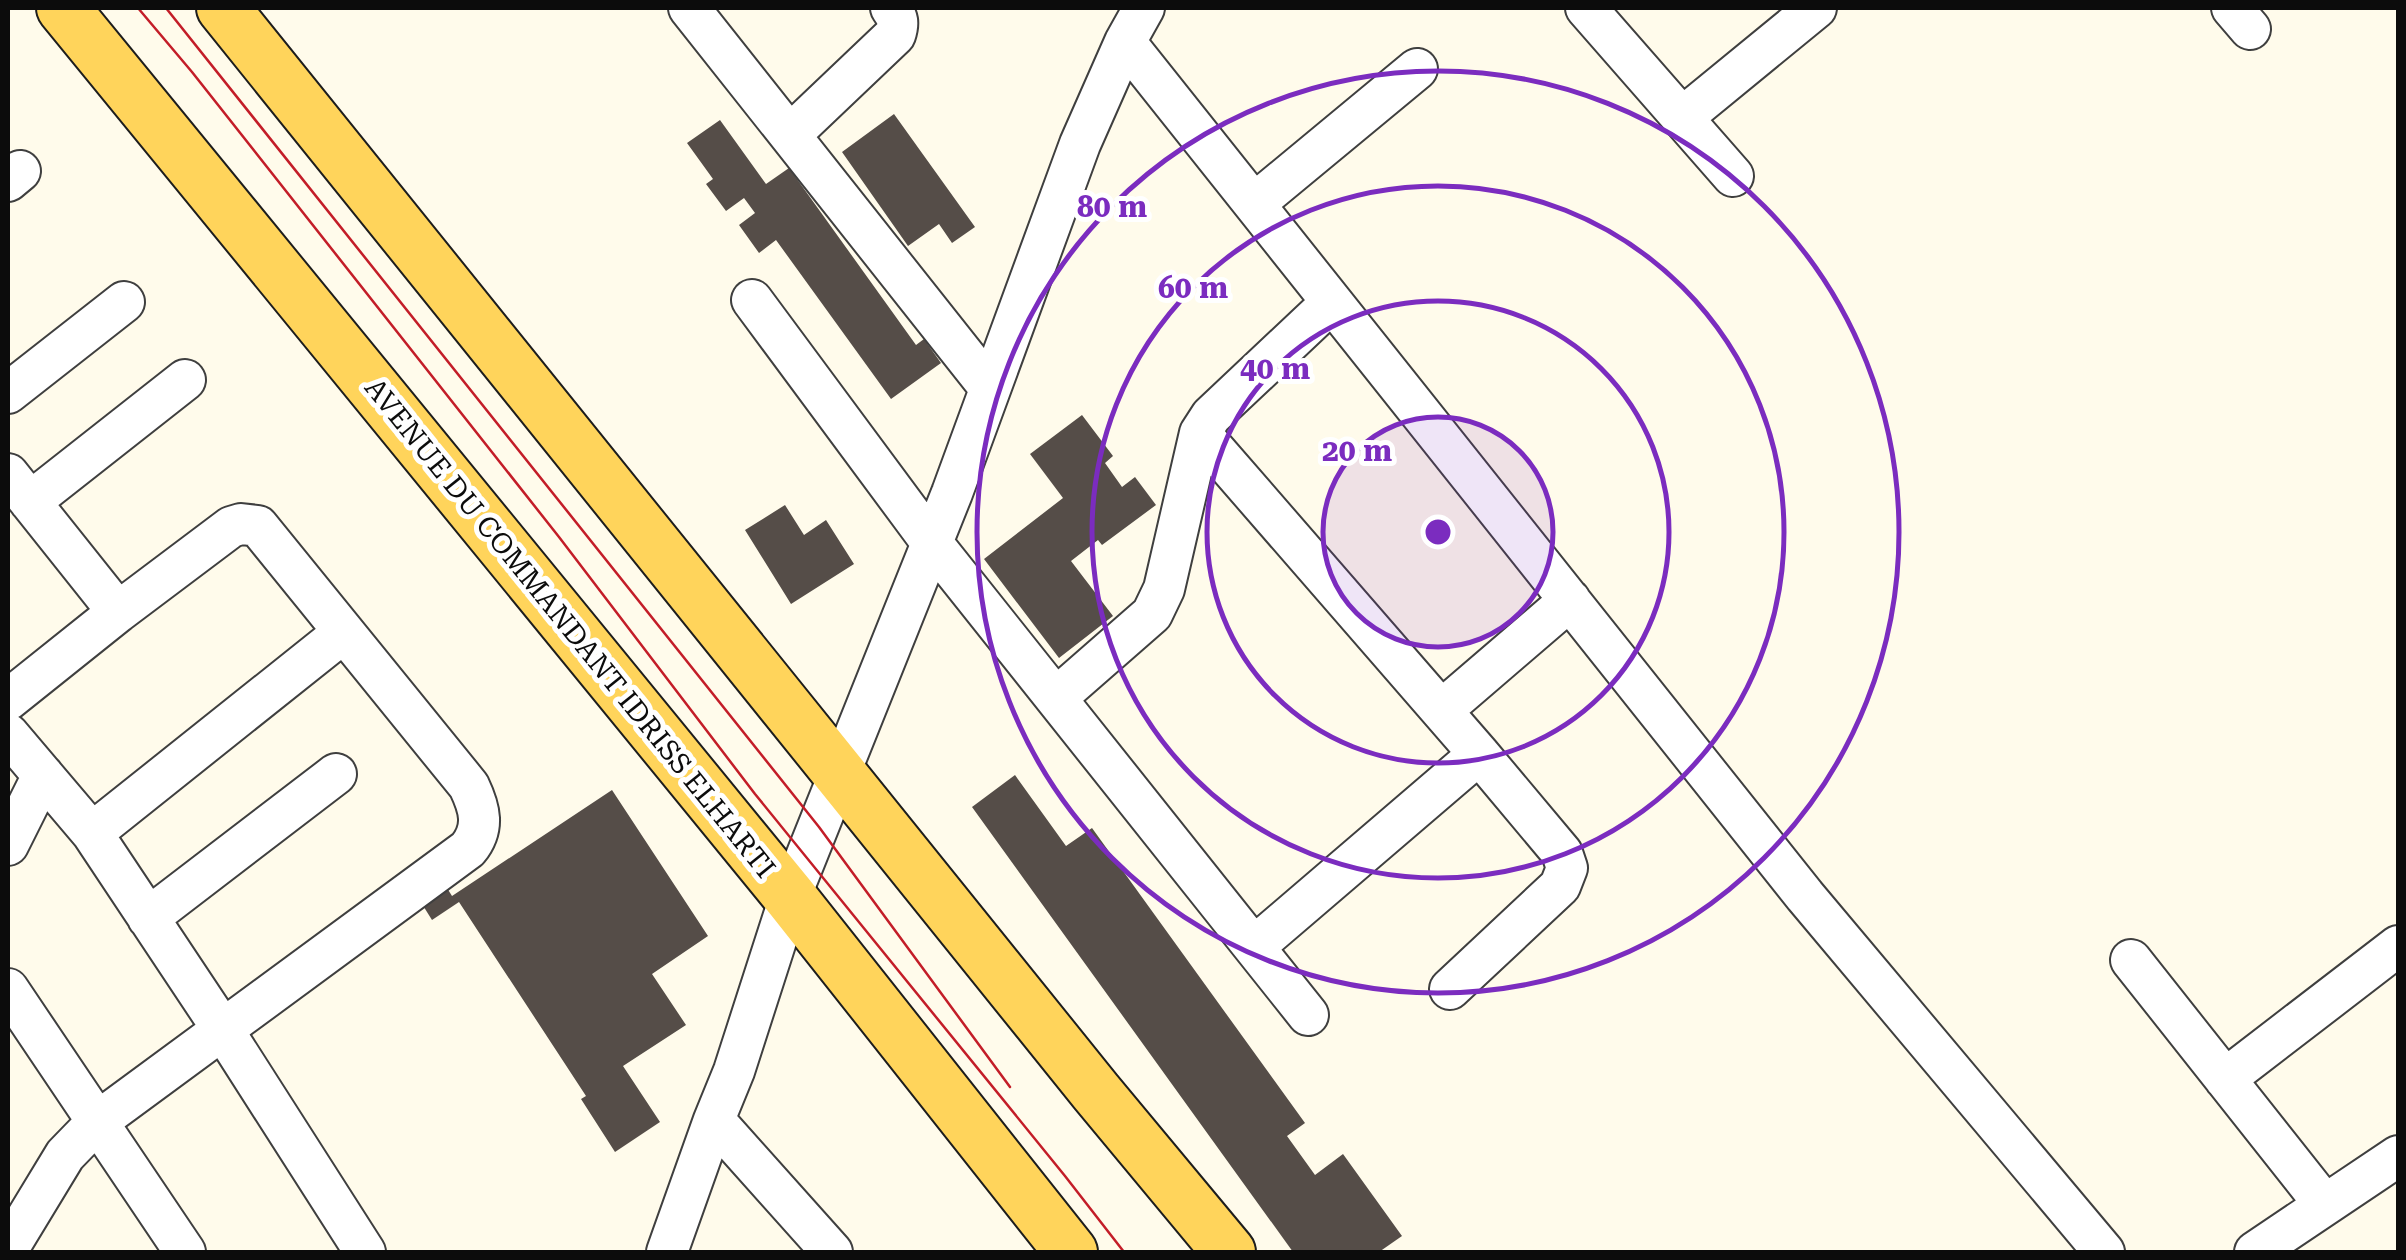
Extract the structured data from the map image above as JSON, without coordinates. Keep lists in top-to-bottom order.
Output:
{
  "streets": {
    "main road": ["AVENUE DU COMMANDANT IDRISS ELHARTI"]
  },
  "rings": [
    "80 m",
    "60 m",
    "40 m",
    "20 m"
  ]
}
